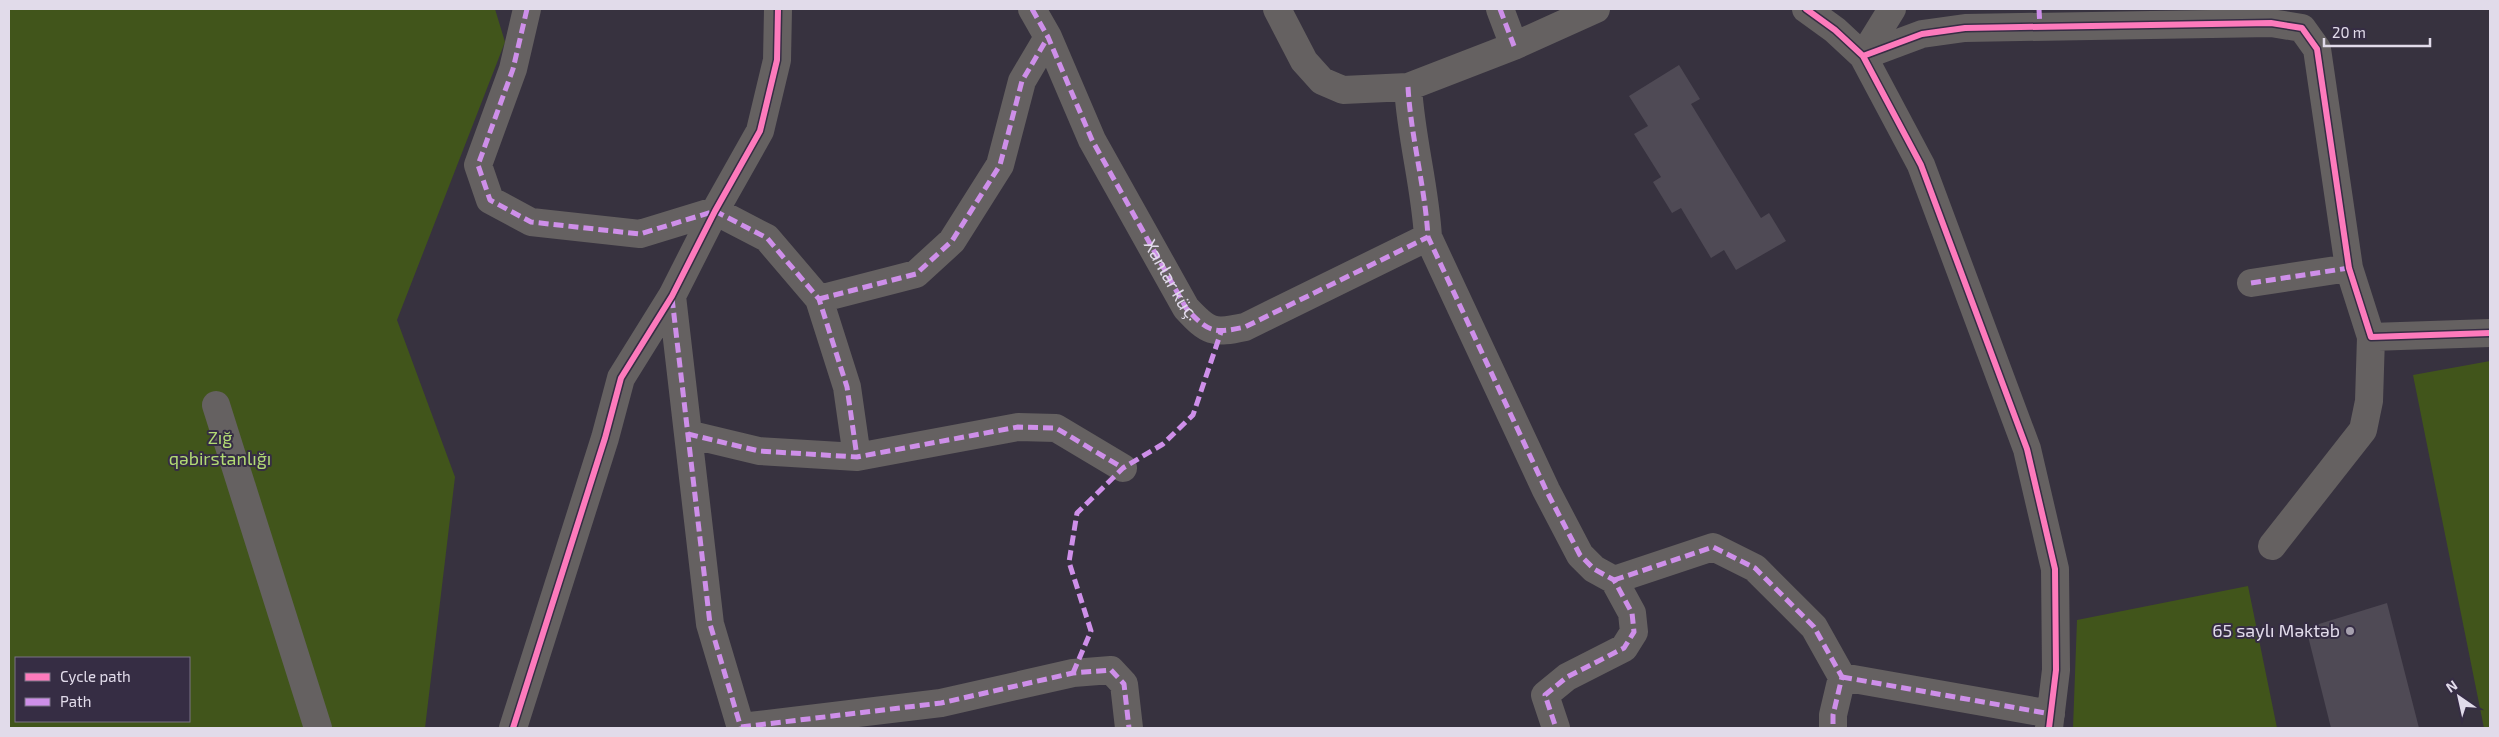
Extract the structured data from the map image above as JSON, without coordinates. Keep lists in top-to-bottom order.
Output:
{
  "streets": {
    "street": ["Xanlar küç."]
  },
  "parks": ["Zığ qəbirstanlığı"],
  "places": ["65 saylı Məktəb"],
  "legend": ["Cycle path", "Path"],
  "scale_bar": "20 m",
  "north": "top left"
}
